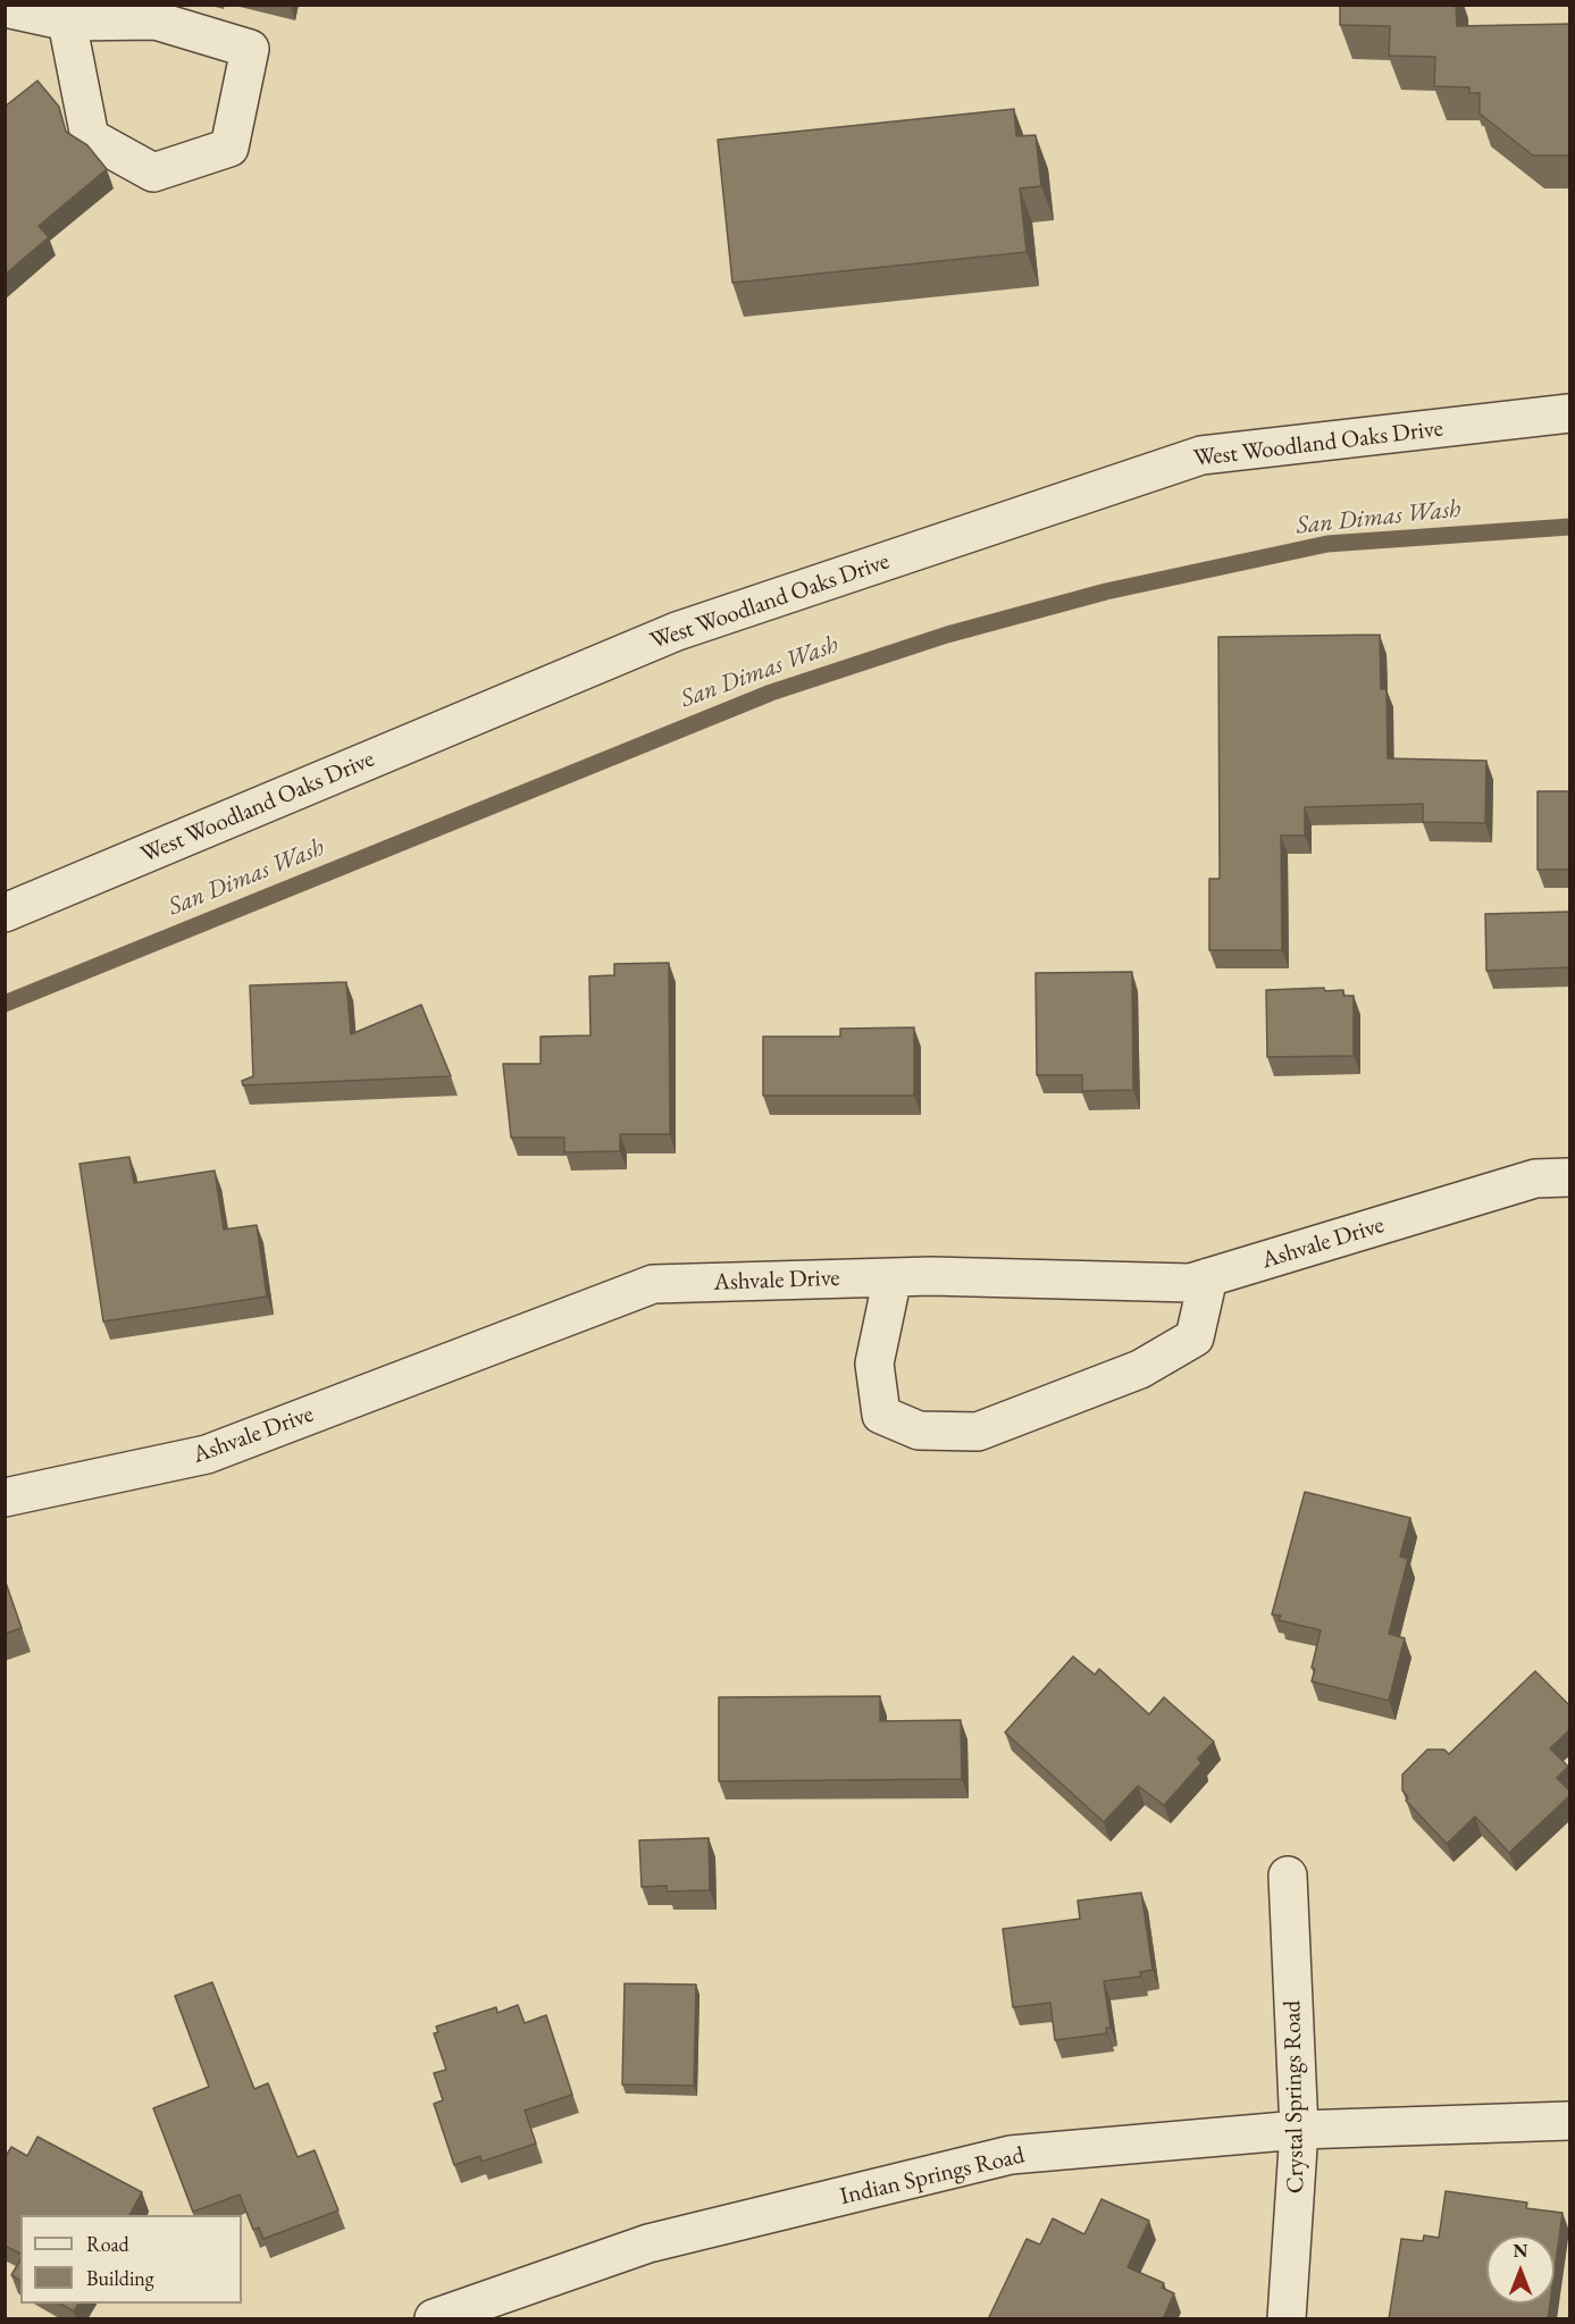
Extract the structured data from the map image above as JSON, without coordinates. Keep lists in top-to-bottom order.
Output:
{
  "streets": {
    "street": [
      "West Woodland Oaks Drive",
      "Ashvale Drive",
      "Crystal Springs Road",
      "Indian Springs Road"
    ]
  },
  "crossings": [
    ["Crystal Springs Road", "Indian Springs Road"]
  ],
  "water": ["San Dimas Wash"],
  "legend": ["Road", "Building"],
  "north": "top"
}
